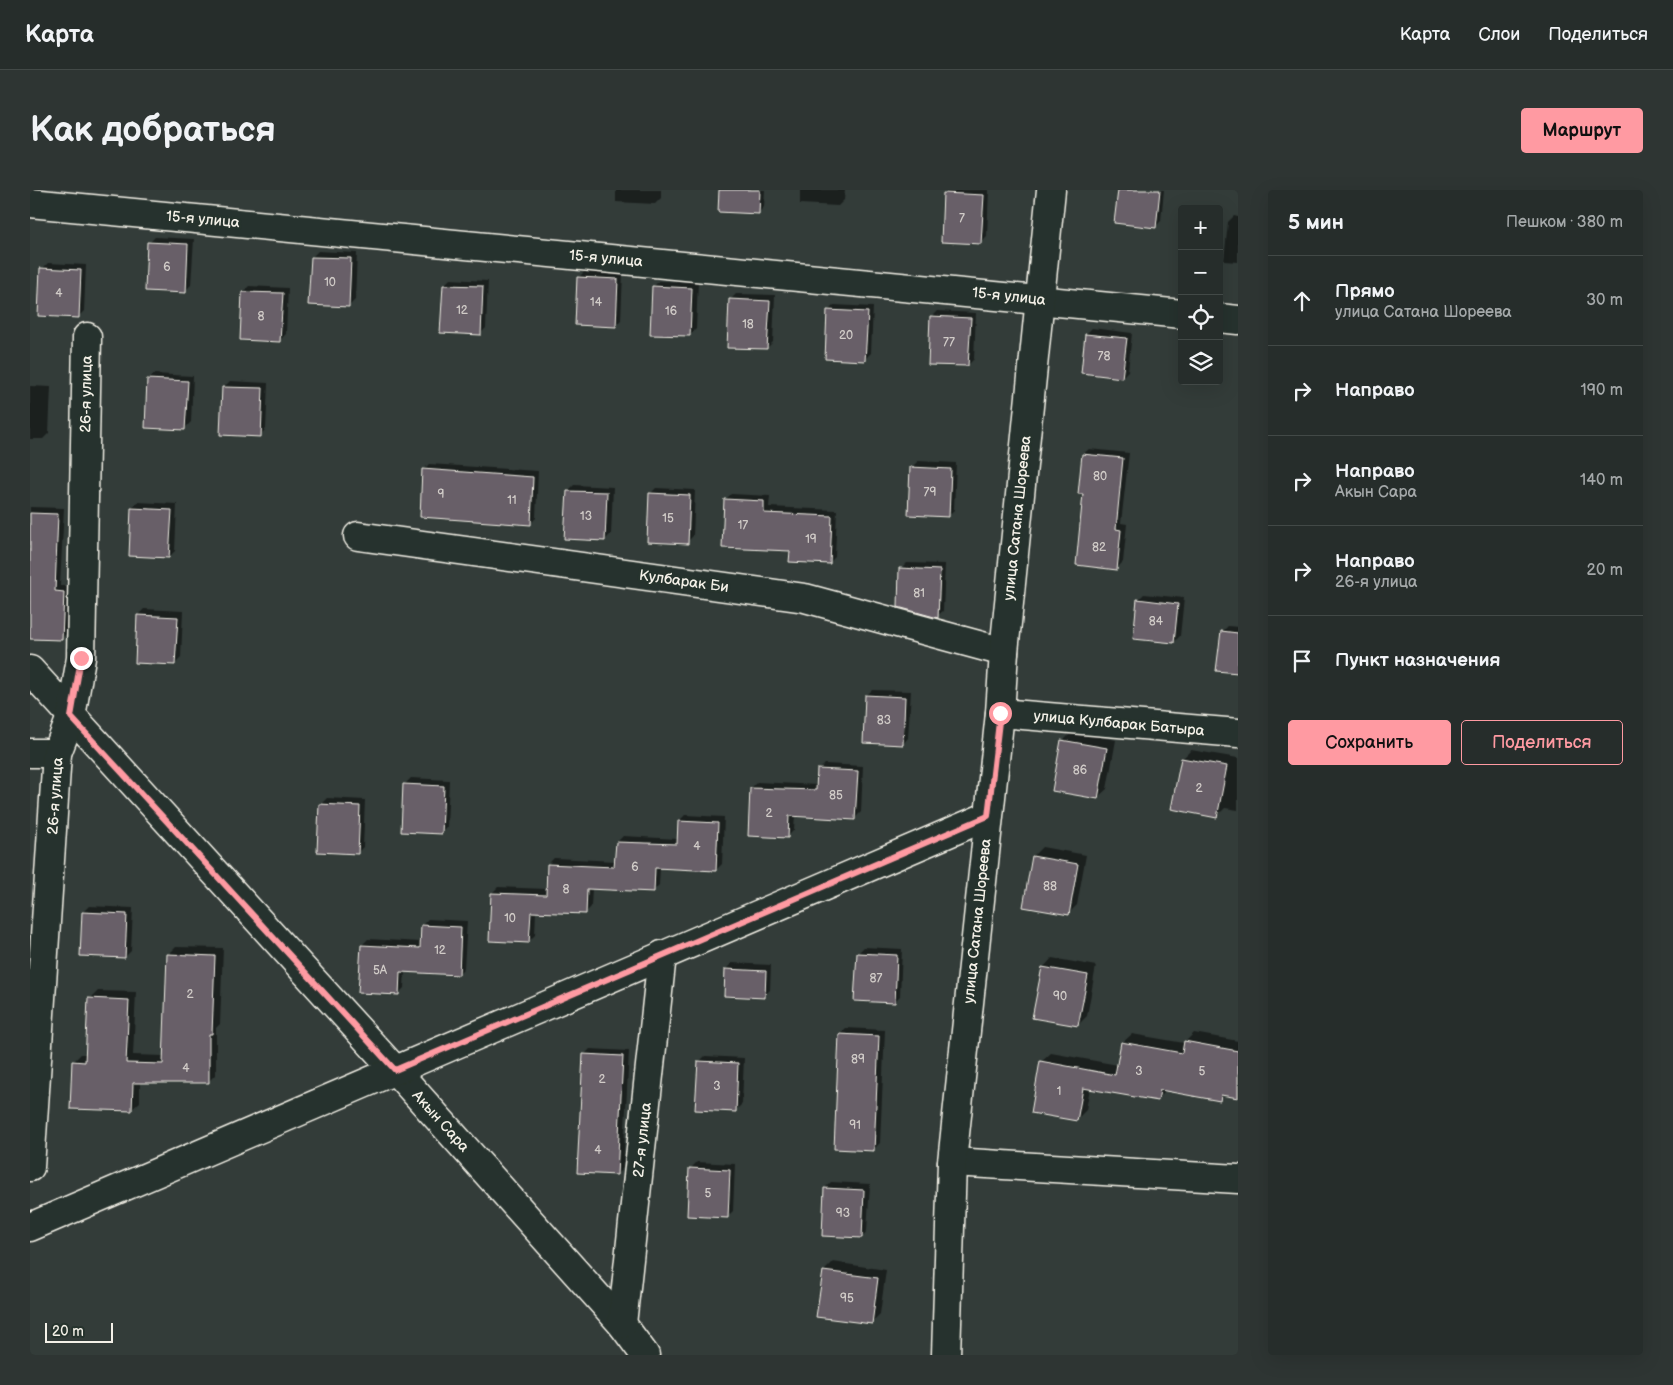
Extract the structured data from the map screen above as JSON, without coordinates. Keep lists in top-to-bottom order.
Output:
{
  "streets": {
    "street": [
      "15-я улица",
      "26-я улица",
      "улица Сатана Шореева",
      "Кулбарак Би",
      "улица Кулбарак Батыра",
      "Акын Сара",
      "27-я улица"
    ]
  },
  "crossings": [
    ["15-я улица", "улица Сатана Шореева"],
    ["26-я улица", "Акын Сара"],
    ["улица Сатана Шореева", "Кулбарак Би"],
    ["улица Сатана Шореева", "улица Кулбарак Батыра"],
    ["Акын Сара", "27-я улица"]
  ],
  "house_numbers": [
    "7",
    "6",
    "10",
    "4",
    "14",
    "12",
    "16",
    "8",
    "18",
    "20",
    "77",
    "78",
    "80",
    "79",
    "9",
    "11",
    "13",
    "15",
    "17",
    "19",
    "82",
    "81",
    "84",
    "83",
    "86",
    "2",
    "85",
    "2",
    "4",
    "6",
    "88",
    "8",
    "10",
    "12",
    "5А",
    "87",
    "2",
    "90",
    "89",
    "4",
    "3",
    "5",
    "2",
    "3",
    "1",
    "91",
    "4",
    "5",
    "93",
    "95"
  ],
  "scale_bar": "20 m",
  "page": {
    "header": "Карта",
    "nav": ["Карта", "Слои", "Поделиться"],
    "buttons": [
      "Маршрут",
      ["Сохранить", "Поделиться"]
    ],
    "title": "Как добраться",
    "heading": ["5 мин", "Пешком · 380 m"],
    "map_buttons": ["+", "−"],
    "list": [
      ["Прямо", "улица Сатана Шореева", "30 m"],
      ["Направо", "190 m"],
      ["Направо", "Акын Сара", "140 m"],
      ["Направо", "26-я улица", "20 m"],
      "Пункт назначения"
    ],
    "scale": "20 m"
  }
}
